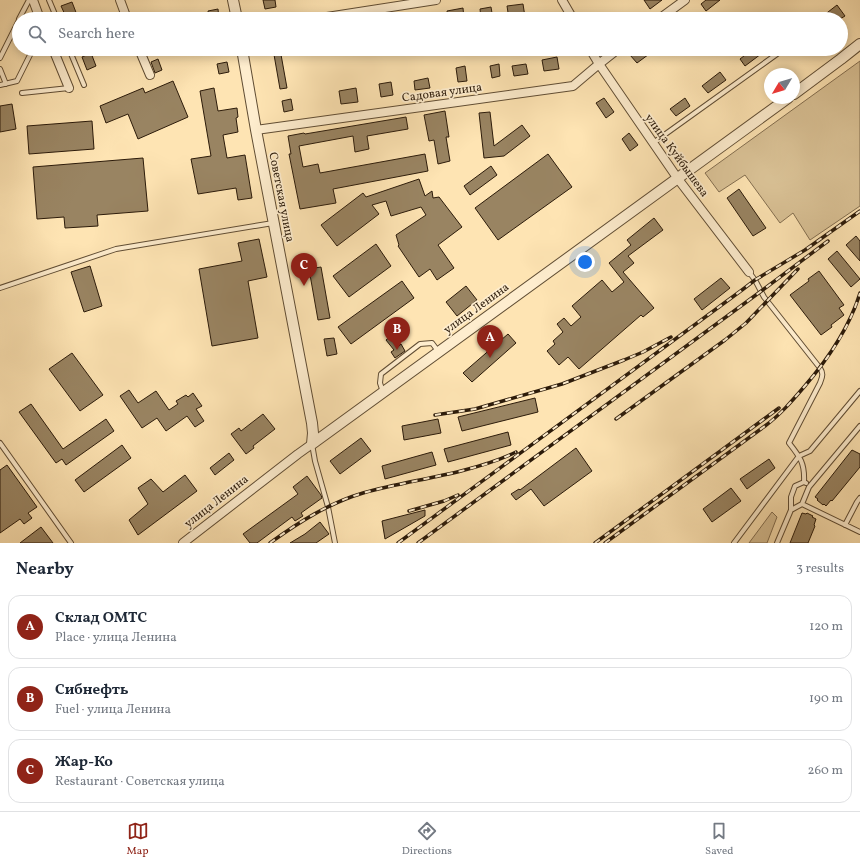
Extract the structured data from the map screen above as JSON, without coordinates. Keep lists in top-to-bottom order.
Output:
{
  "streets": {
    "street": [
      "Садовая улица",
      "улица Куйбышева",
      "Советская улица",
      "улица Ленина"
    ]
  },
  "crossings": [
    ["Садовая улица", "улица Куйбышева"],
    ["Садовая улица", "Советская улица"],
    ["улица Куйбышева", "улица Ленина"],
    ["Советская улица", "улица Ленина"]
  ],
  "north": "bottom left",
  "page": {
    "search": "Search here",
    "pins": ["C", "B", "A"],
    "heading": ["Nearby", "3 results"],
    "list": [
      {
        "mark": "A",
        "name": "Склад ОМТС",
        "note": "Place · улица Ленина",
        "value": "120 m"
      },
      {
        "mark": "B",
        "name": "Сибнефть",
        "note": "Fuel · улица Ленина",
        "value": "190 m"
      },
      {
        "mark": "C",
        "name": "Жар-Ко",
        "note": "Restaurant · Советская улица",
        "value": "260 m"
      }
    ],
    "nav": ["Map", "Directions", "Saved"]
  }
}
